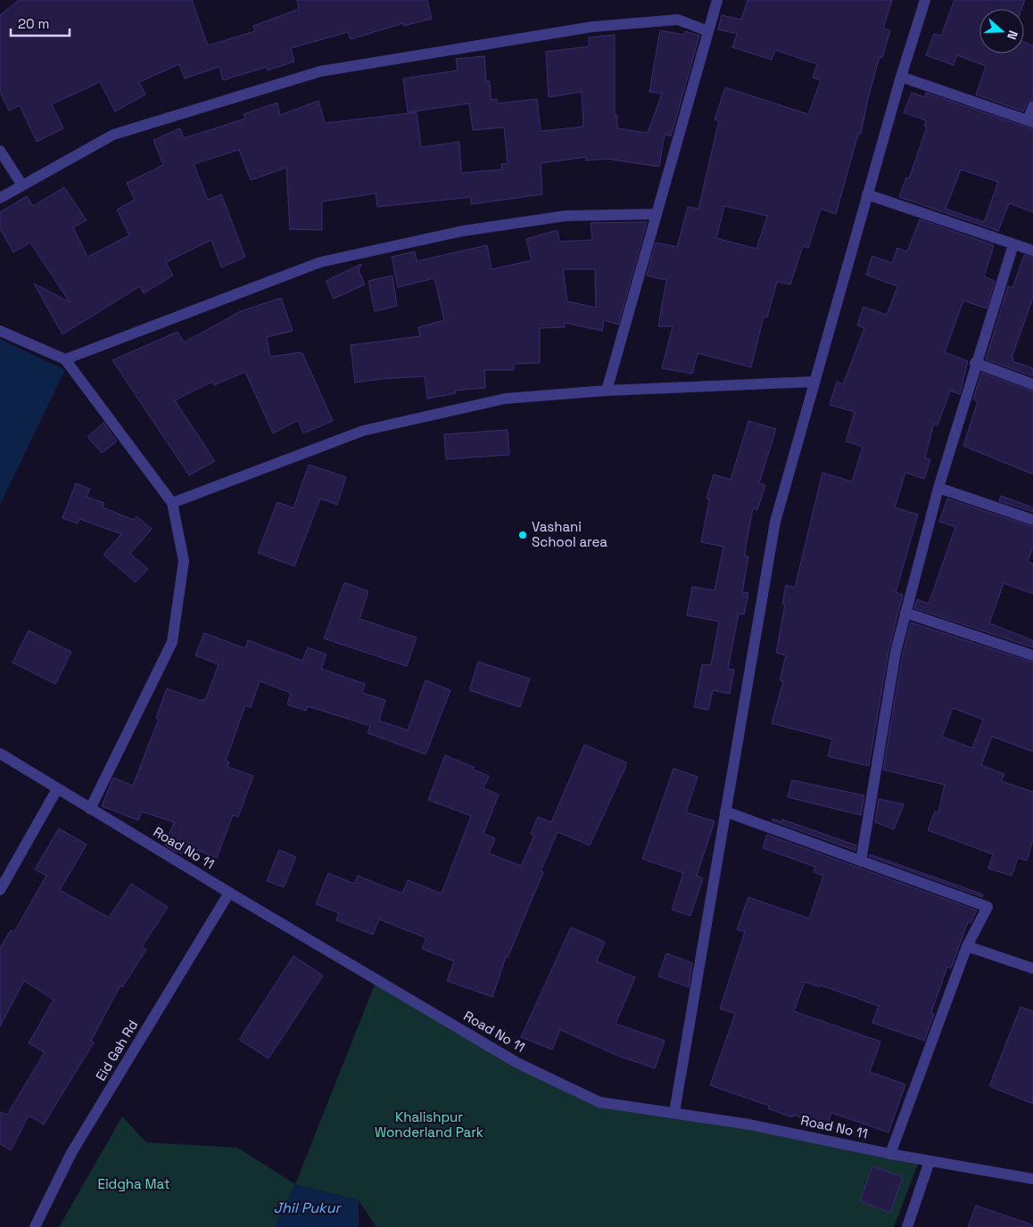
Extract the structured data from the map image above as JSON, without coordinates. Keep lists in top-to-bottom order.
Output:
{
  "streets": {
    "street": ["Road No 11", "Eid Gah Rd"]
  },
  "crossings": [
    ["Road No 11", "Eid Gah Rd"]
  ],
  "water": ["Jhil Pukur"],
  "parks": ["Khalishpur Wonderland Park", "Eidgha Mat"],
  "places": ["Vashani School area"],
  "scale_bar": "20 m",
  "north": "right"
}
